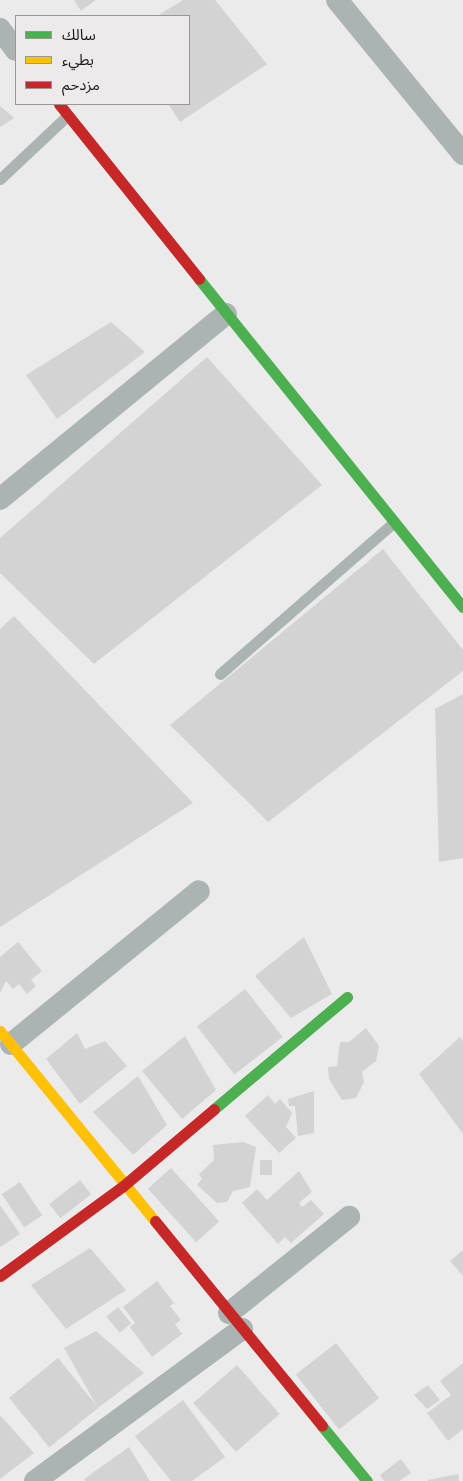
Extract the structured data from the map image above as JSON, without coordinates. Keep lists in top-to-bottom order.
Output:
{
  "legend": ["سالك", "بطيء", "مزدحم"]
}
